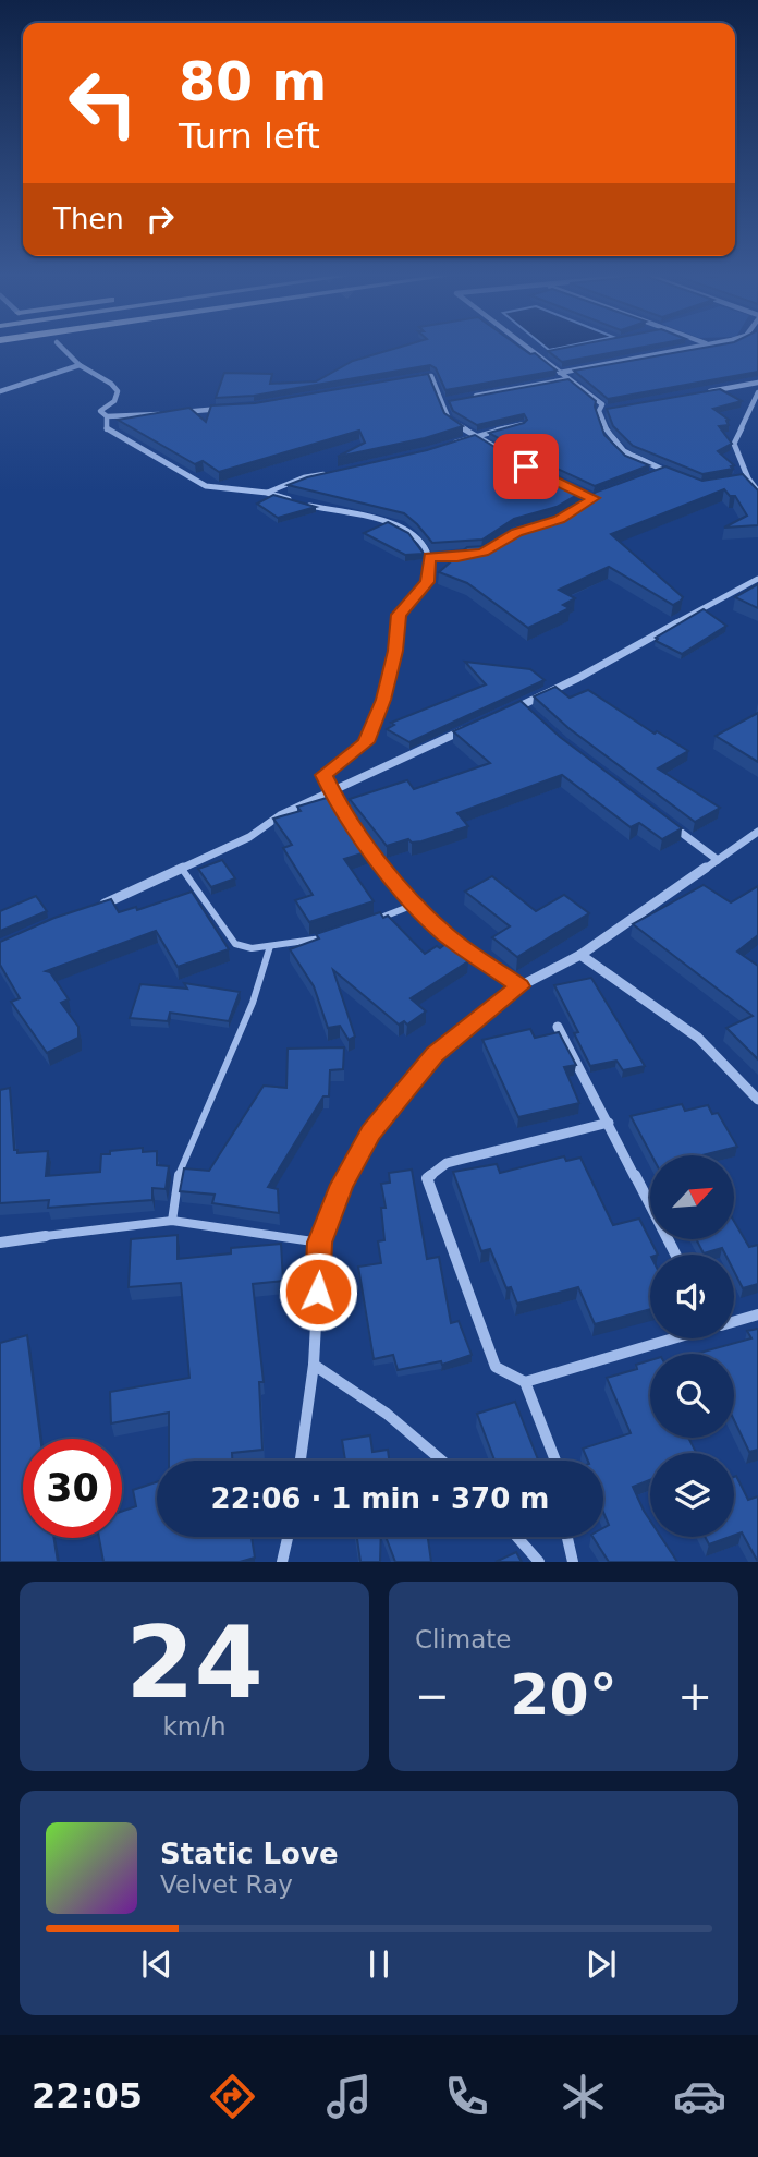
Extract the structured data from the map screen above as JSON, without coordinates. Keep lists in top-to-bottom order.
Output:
{
  "north": "top right",
  "page": {
    "turn": ["80 m", "Turn left"],
    "then": "Then",
    "limit": "30",
    "trip": "22:06 · 1 min · 370 m",
    "tile": [
      ["24", "km/h"],
      "Climate"
    ],
    "heat": ["−", "20°", "+"],
    "song": ["Static Love", "Velvet Ray"],
    "tabs": "22:05"
  }
}
